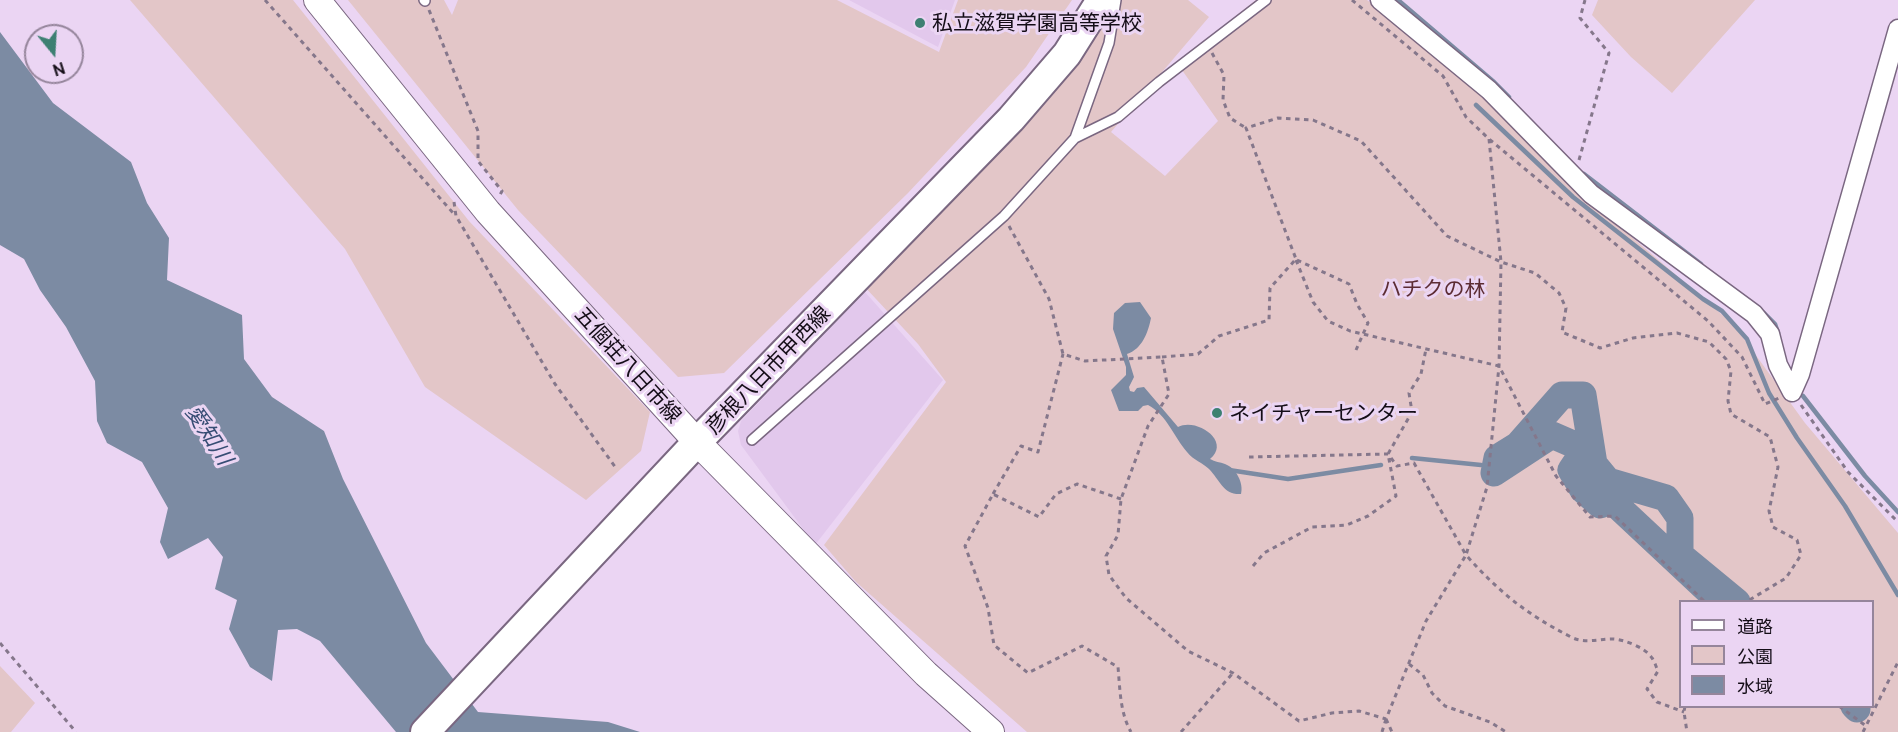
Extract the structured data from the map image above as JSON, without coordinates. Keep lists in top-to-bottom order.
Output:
{
  "streets": {
    "main road": ["五個荘八日市線", "彦根八日市甲西線"]
  },
  "crossings": [
    ["五個荘八日市線", "彦根八日市甲西線"]
  ],
  "water": ["愛知川"],
  "parks": ["ハチクの林"],
  "places": ["私立滋賀学園高等学校", "ネイチャーセンター"],
  "legend": ["道路", "公園", "水域"],
  "north": "bottom"
}
